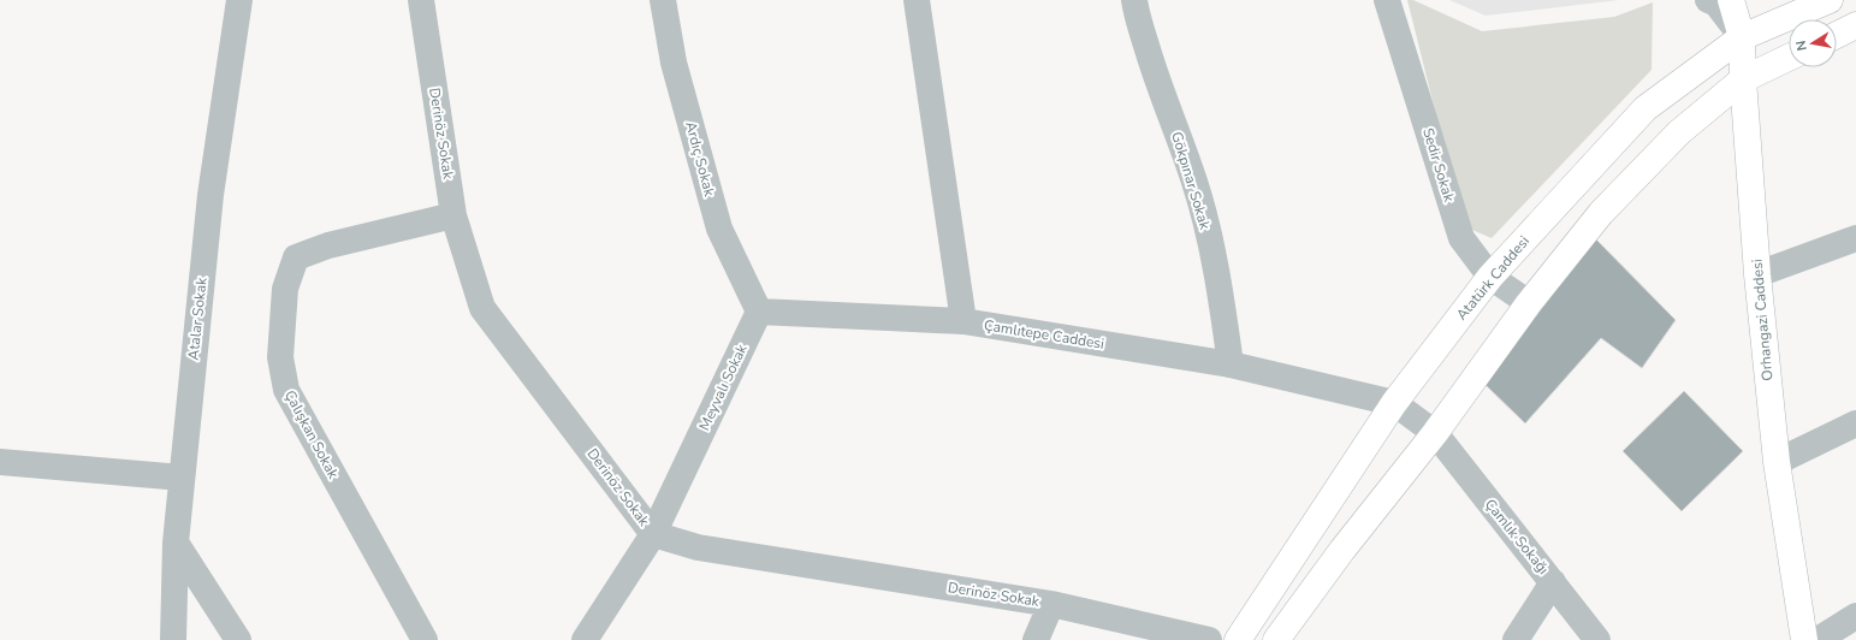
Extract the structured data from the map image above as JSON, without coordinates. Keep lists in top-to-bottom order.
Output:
{
  "streets": {
    "main road": ["Atatürk Caddesi", "Orhangazi Caddesi"],
    "street": [
      "Derinöz Sokak",
      "Ardıç Sokak",
      "Sedir Sokak",
      "Gökpınar Sokak",
      "Atalar Sokak",
      "Çamlıtepe Caddesi",
      "Meyvalı Sokak",
      "Çalışkan Sokak",
      "Çamlık Sokağı"
    ]
  },
  "crossings": [
    ["Derinöz Sokak", "Meyvalı Sokak"],
    ["Derinöz Sokak", "Çalışkan Sokak"],
    ["Ardıç Sokak", "Meyvalı Sokak"],
    ["Sedir Sokak", "Atatürk Caddesi"],
    ["Gökpınar Sokak", "Çamlıtepe Caddesi"],
    ["Atatürk Caddesi", "Orhangazi Caddesi"],
    ["Atatürk Caddesi", "Çamlıtepe Caddesi"],
    ["Çamlıtepe Caddesi", "Çamlık Sokağı"]
  ],
  "north": "left"
}
